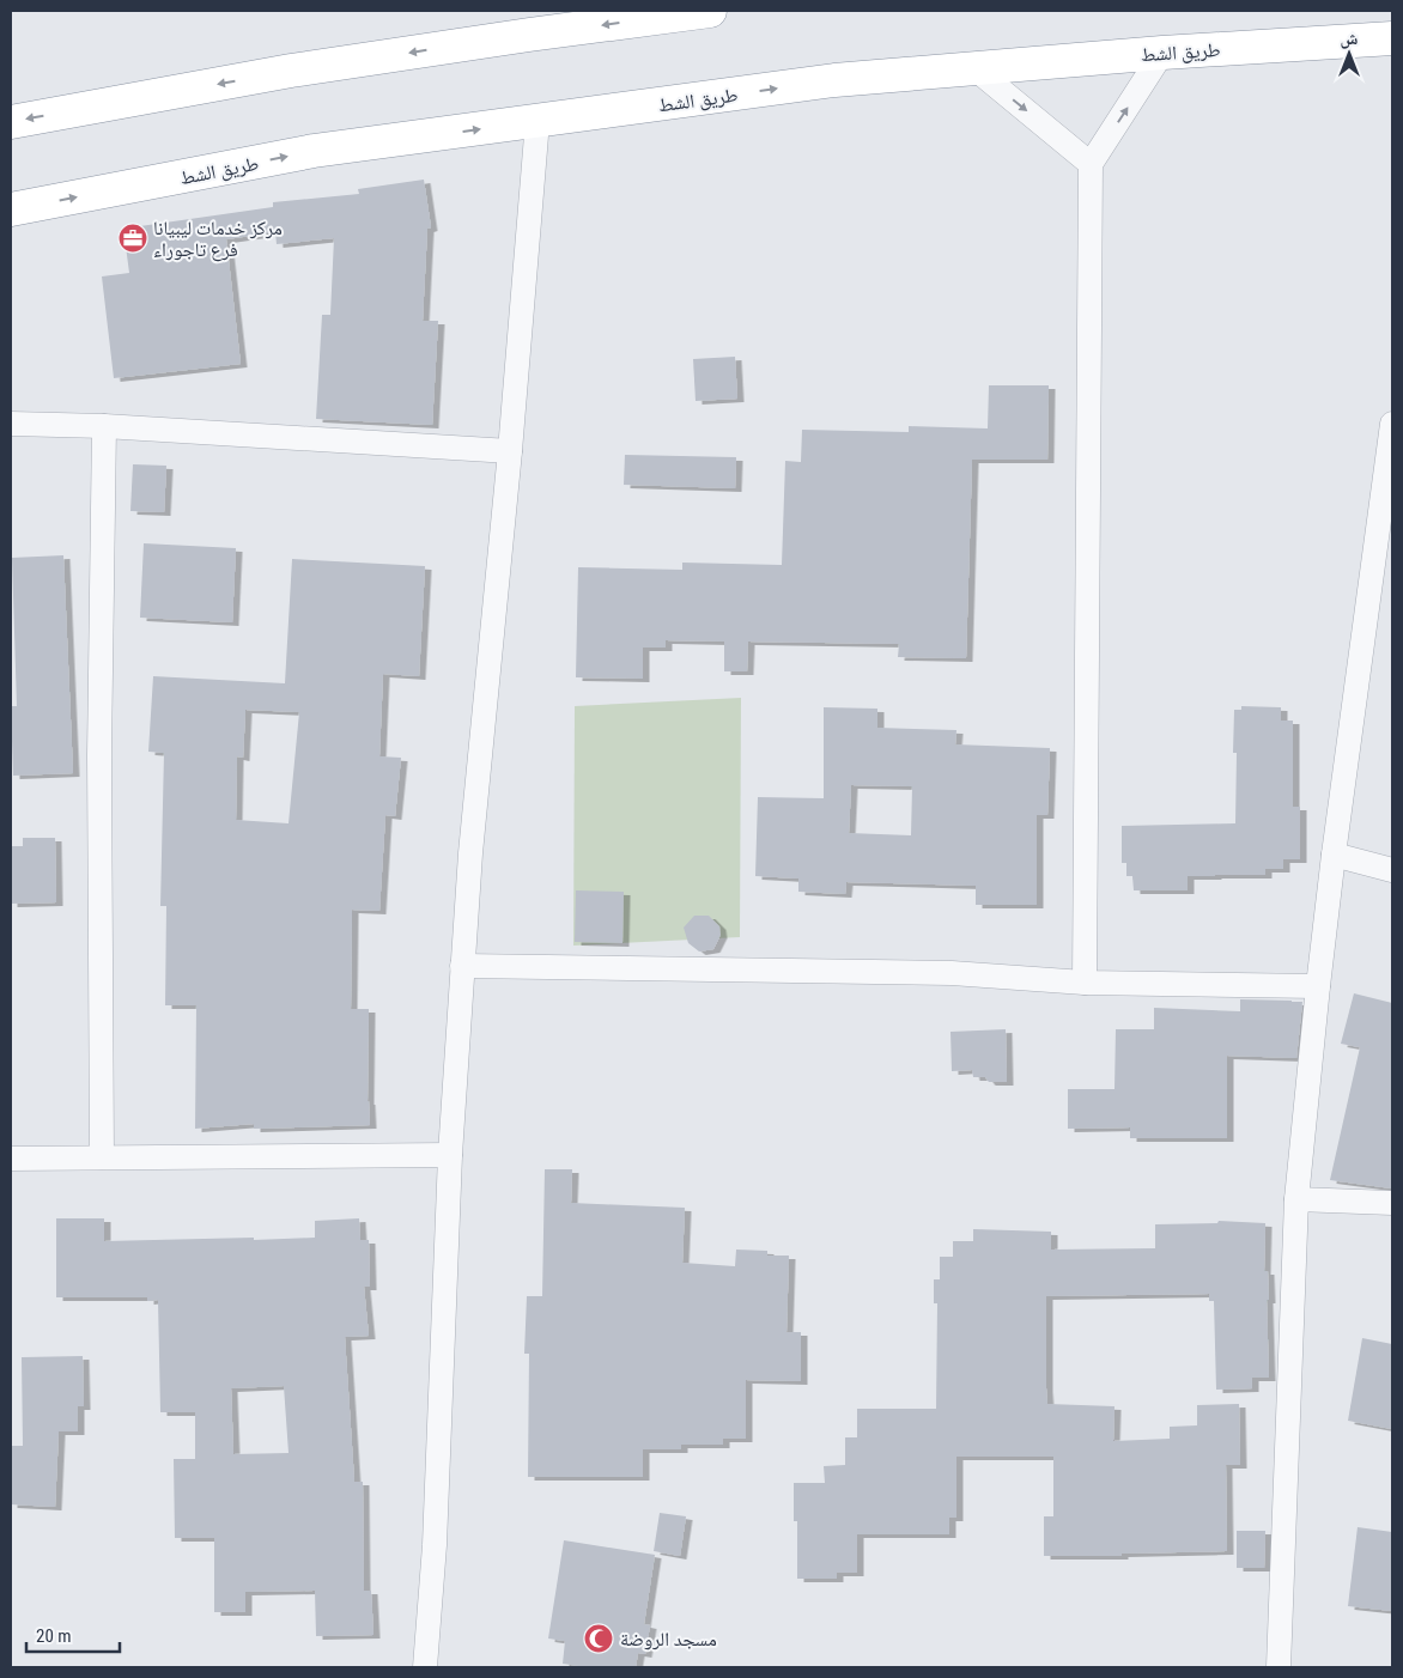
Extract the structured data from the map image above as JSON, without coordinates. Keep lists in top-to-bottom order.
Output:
{
  "streets": {
    "highway": ["طريق الشط"]
  },
  "places": {
    "office": ["مركز خدمات ليبيانا فرع تاجوراء"],
    "mosque": ["مسجد الروضة"]
  },
  "scale_bar": "20 m",
  "north": "top"
}
